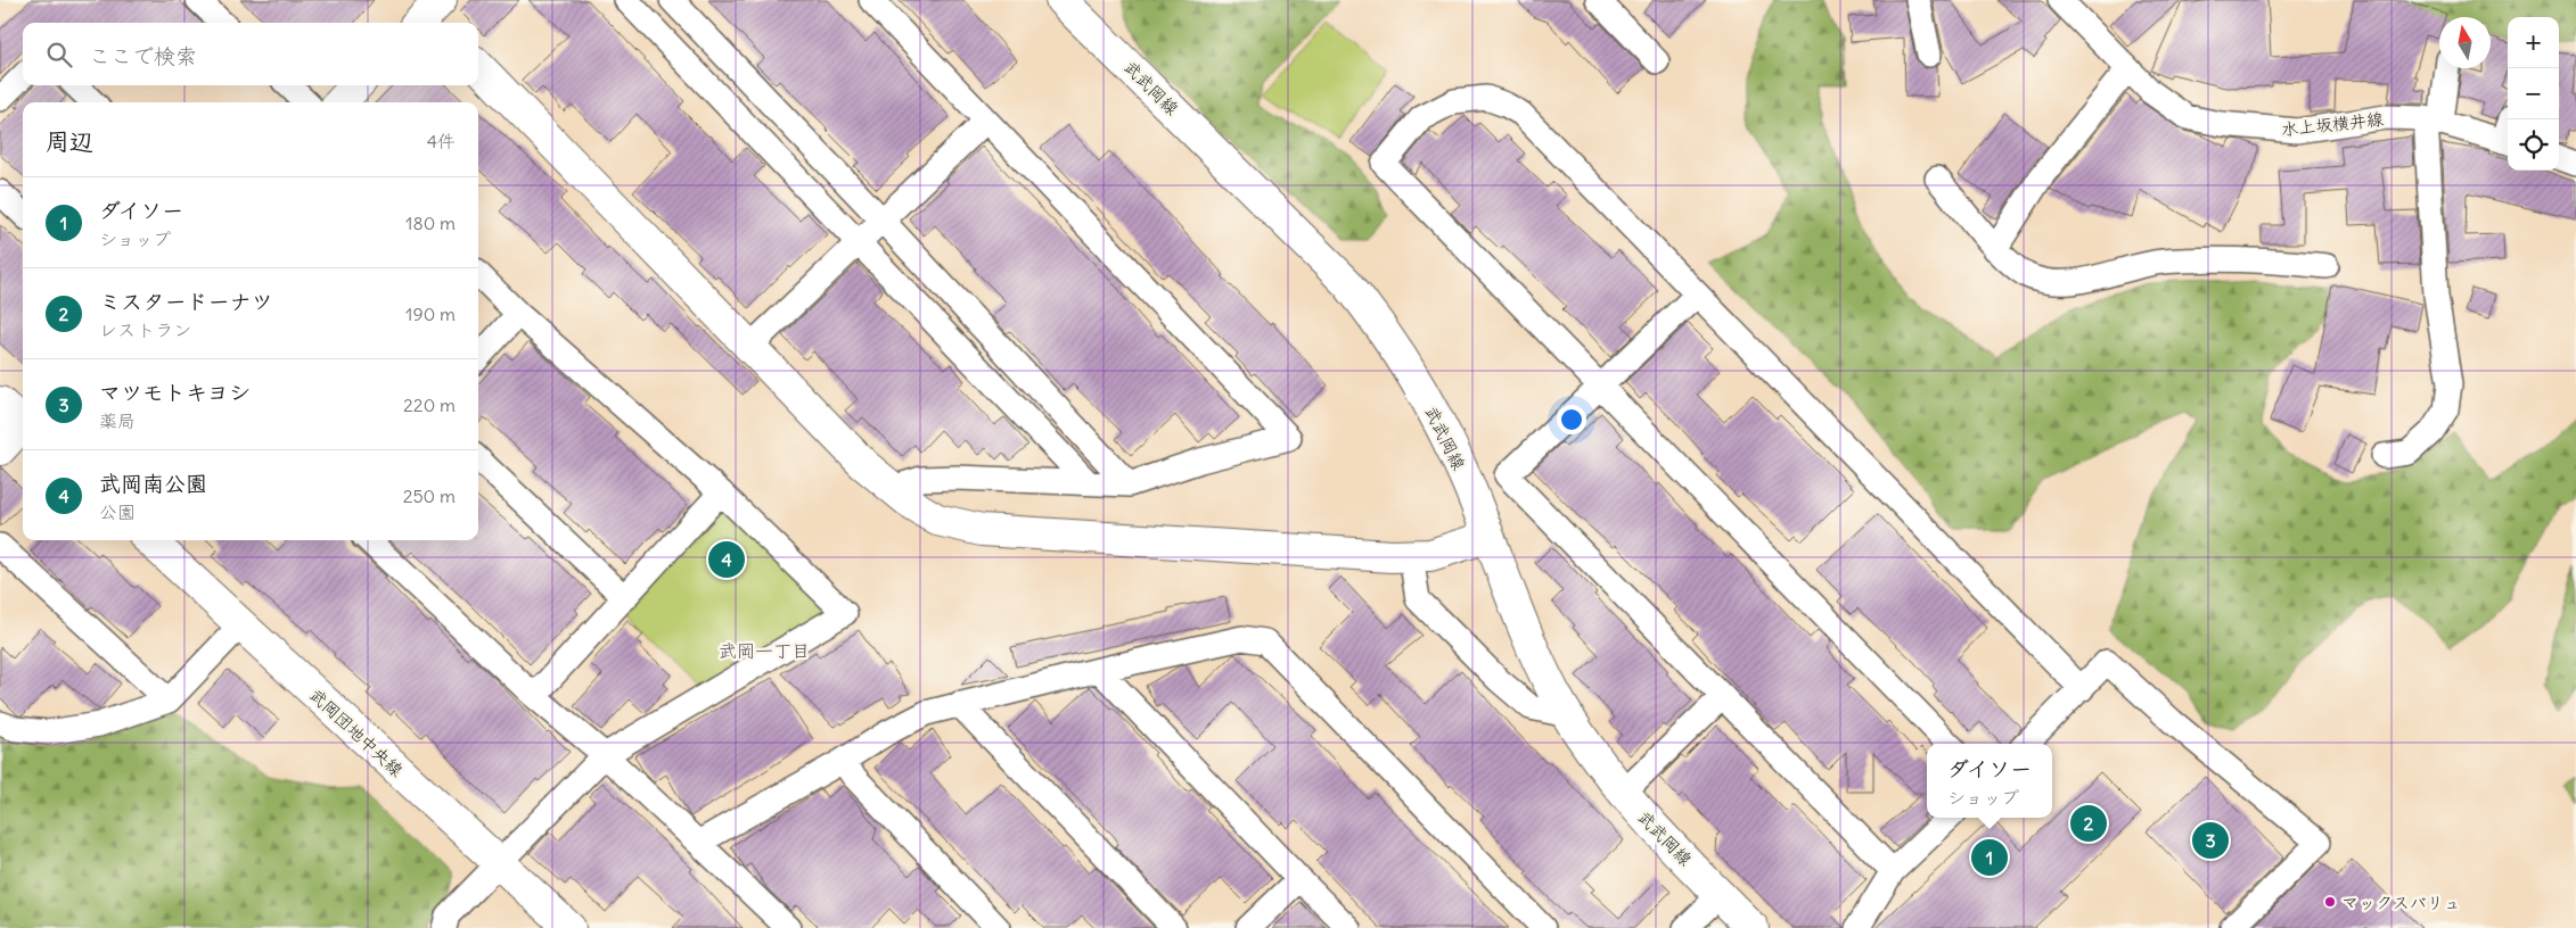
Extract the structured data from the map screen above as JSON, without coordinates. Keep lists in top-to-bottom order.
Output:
{
  "streets": {
    "street": ["武武岡線", "水上坂横井線", "武岡団地中央線"]
  },
  "districts": ["武岡一丁目"],
  "places": ["マックスバリュ"],
  "north": "top",
  "page": {
    "map_buttons": ["+", "−"],
    "search": "ここで検索",
    "heading": ["周辺", "4件"],
    "list": [
      {
        "mark": "1",
        "name": "ダイソー",
        "note": "ショップ",
        "value": "180 m"
      },
      {
        "mark": "2",
        "name": "ミスタードーナツ",
        "note": "レストラン",
        "value": "190 m"
      },
      {
        "mark": "3",
        "name": "マツモトキヨシ",
        "note": "薬局",
        "value": "220 m"
      },
      {
        "mark": "4",
        "name": "武岡南公園",
        "note": "公園",
        "value": "250 m"
      }
    ],
    "pins": [
      "4",
      "2",
      "3",
      "1"
    ],
    "popup": ["ダイソー", "ショップ"]
  }
}
